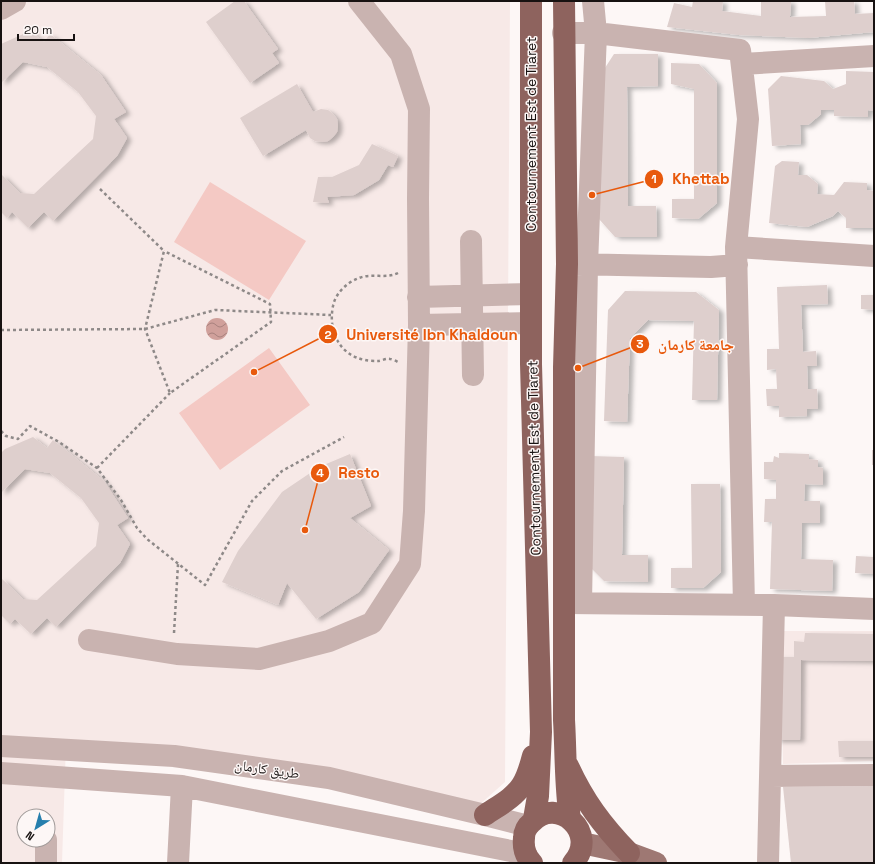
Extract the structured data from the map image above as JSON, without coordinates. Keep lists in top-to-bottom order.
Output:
{
  "streets": {
    "highway": ["Contournement Est de Tiaret"],
    "street": ["طريق كارمان"]
  },
  "crossings": [
    ["Contournement Est de Tiaret", "طريق كارمان"]
  ],
  "places": [
    "Khettab",
    "جامعة كارمان",
    "Université Ibn Khaldoun",
    "Resto"
  ],
  "scale_bar": "20 m",
  "north": "bottom left"
}
